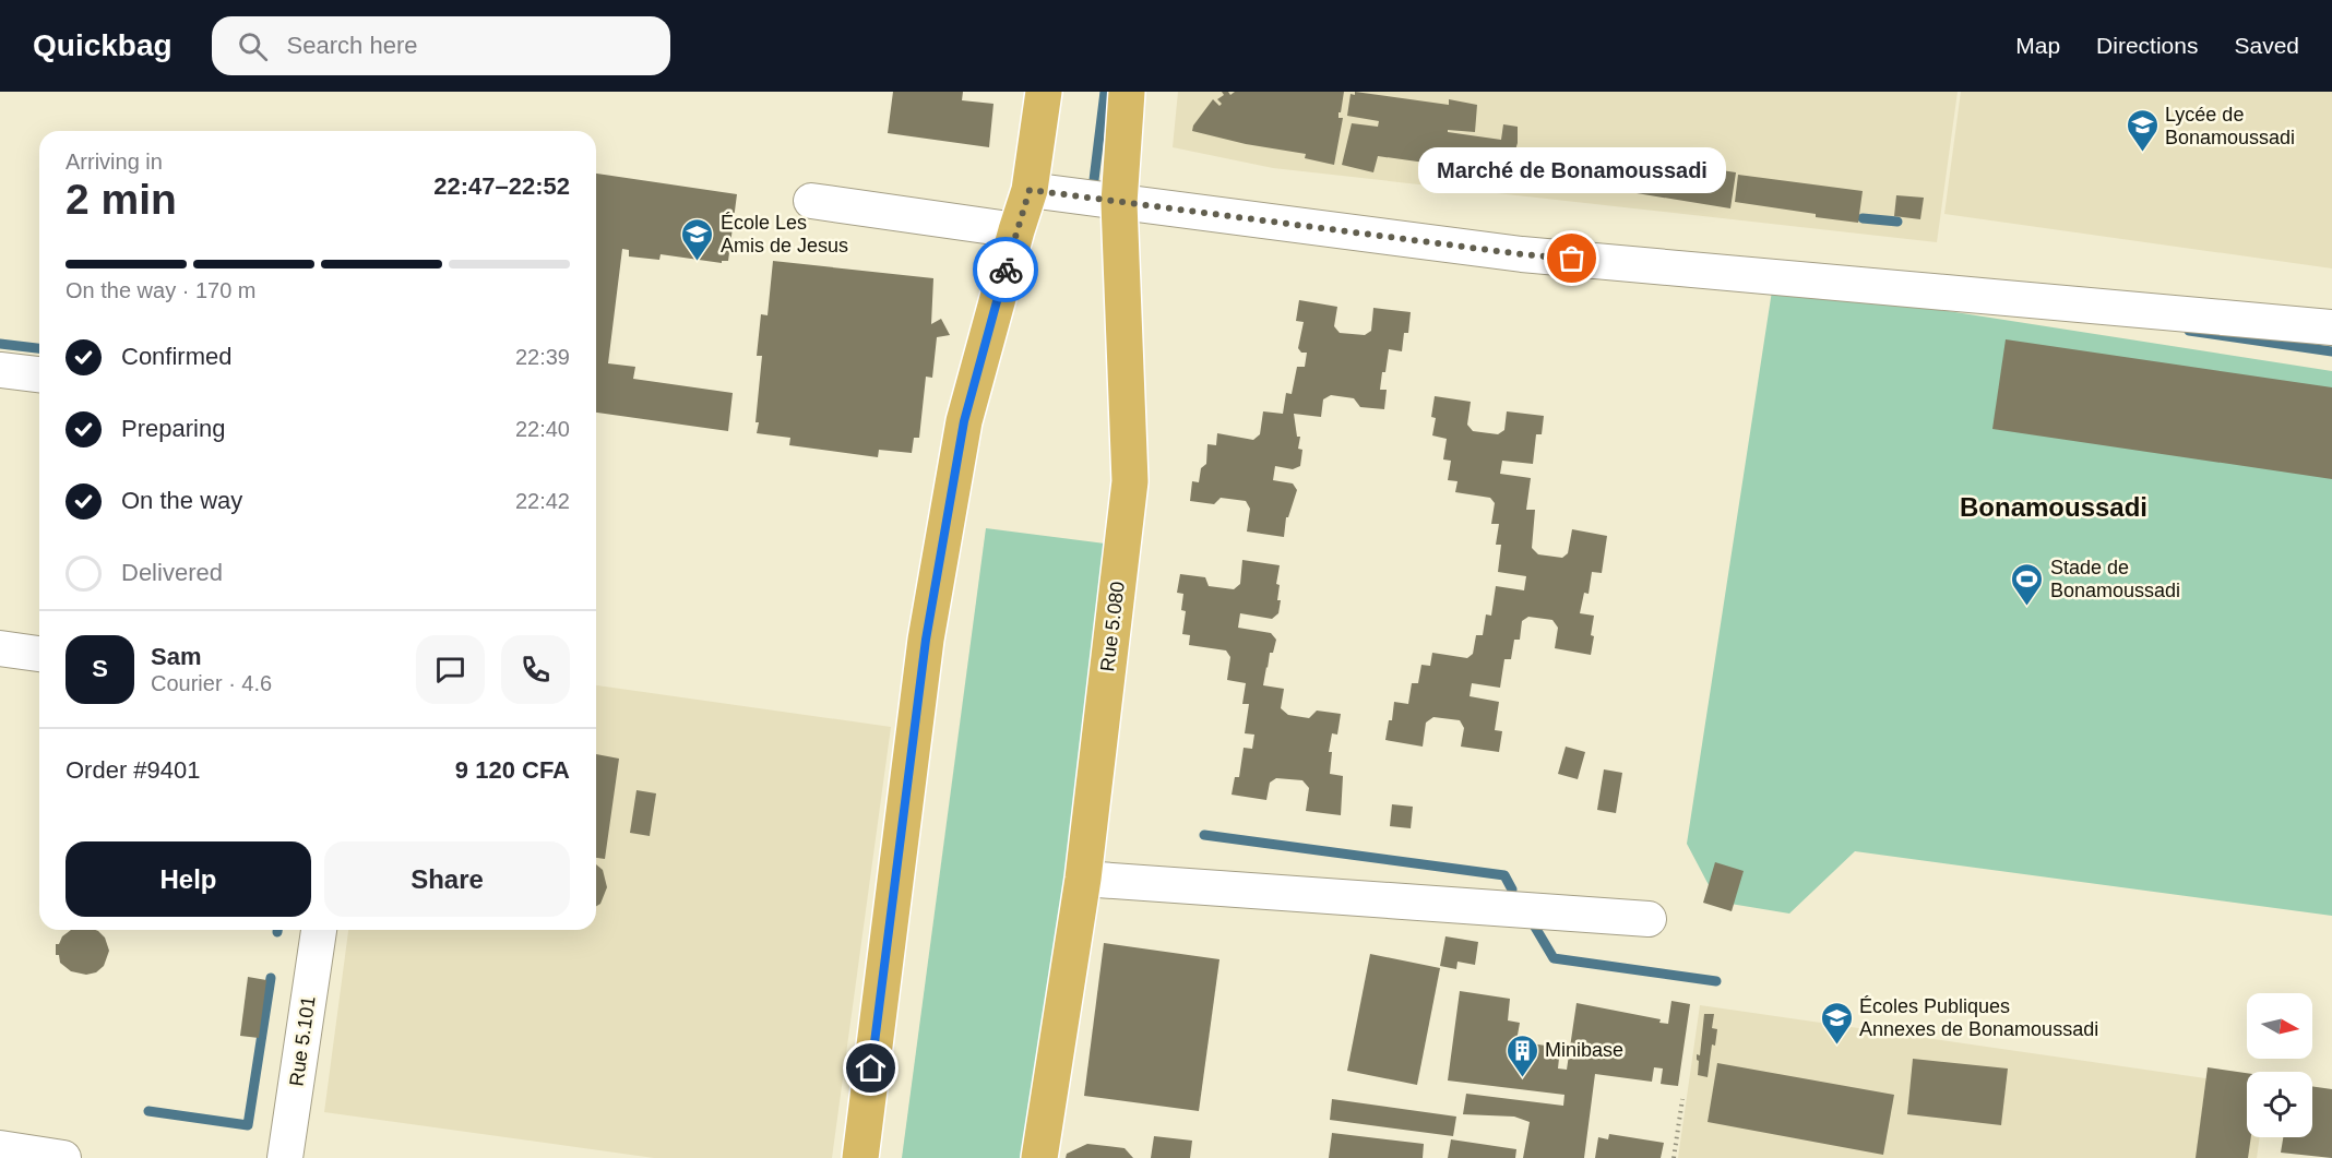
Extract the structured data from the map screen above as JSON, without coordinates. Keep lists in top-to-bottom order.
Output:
{
  "streets": {
    "main road": ["Rue 5.080"],
    "street": ["Rue 5.101"]
  },
  "districts": ["Bonamoussadi"],
  "places": {
    "school or university": ["Lycée de Bonamoussadi", "École Les Amis de Jesus", "Écoles Publiques Annexes de Bonamoussadi"],
    "other": ["Marché de Bonamoussadi"],
    "sports": ["Stade de Bonamoussadi"],
    "building": ["Minibase"]
  },
  "north": "right",
  "page": {
    "header": "Quickbag",
    "search": "Search here",
    "nav": ["Map", "Directions", "Saved"],
    "heading": ["2 min", "Arriving in", "22:47–22:52"],
    "panel": [
      "Sam",
      "Courier · 4.6",
      "Order #9401",
      "9 120 CFA"
    ],
    "bubble": "Marché de Bonamoussadi",
    "bar": "On the way · 170 m",
    "list": [
      ["Confirmed", "22:39"],
      ["Preparing", "22:40"],
      ["On the way", "22:42"],
      "Delivered"
    ],
    "round": "S",
    "buttons": ["Help", "Share"]
  }
}
